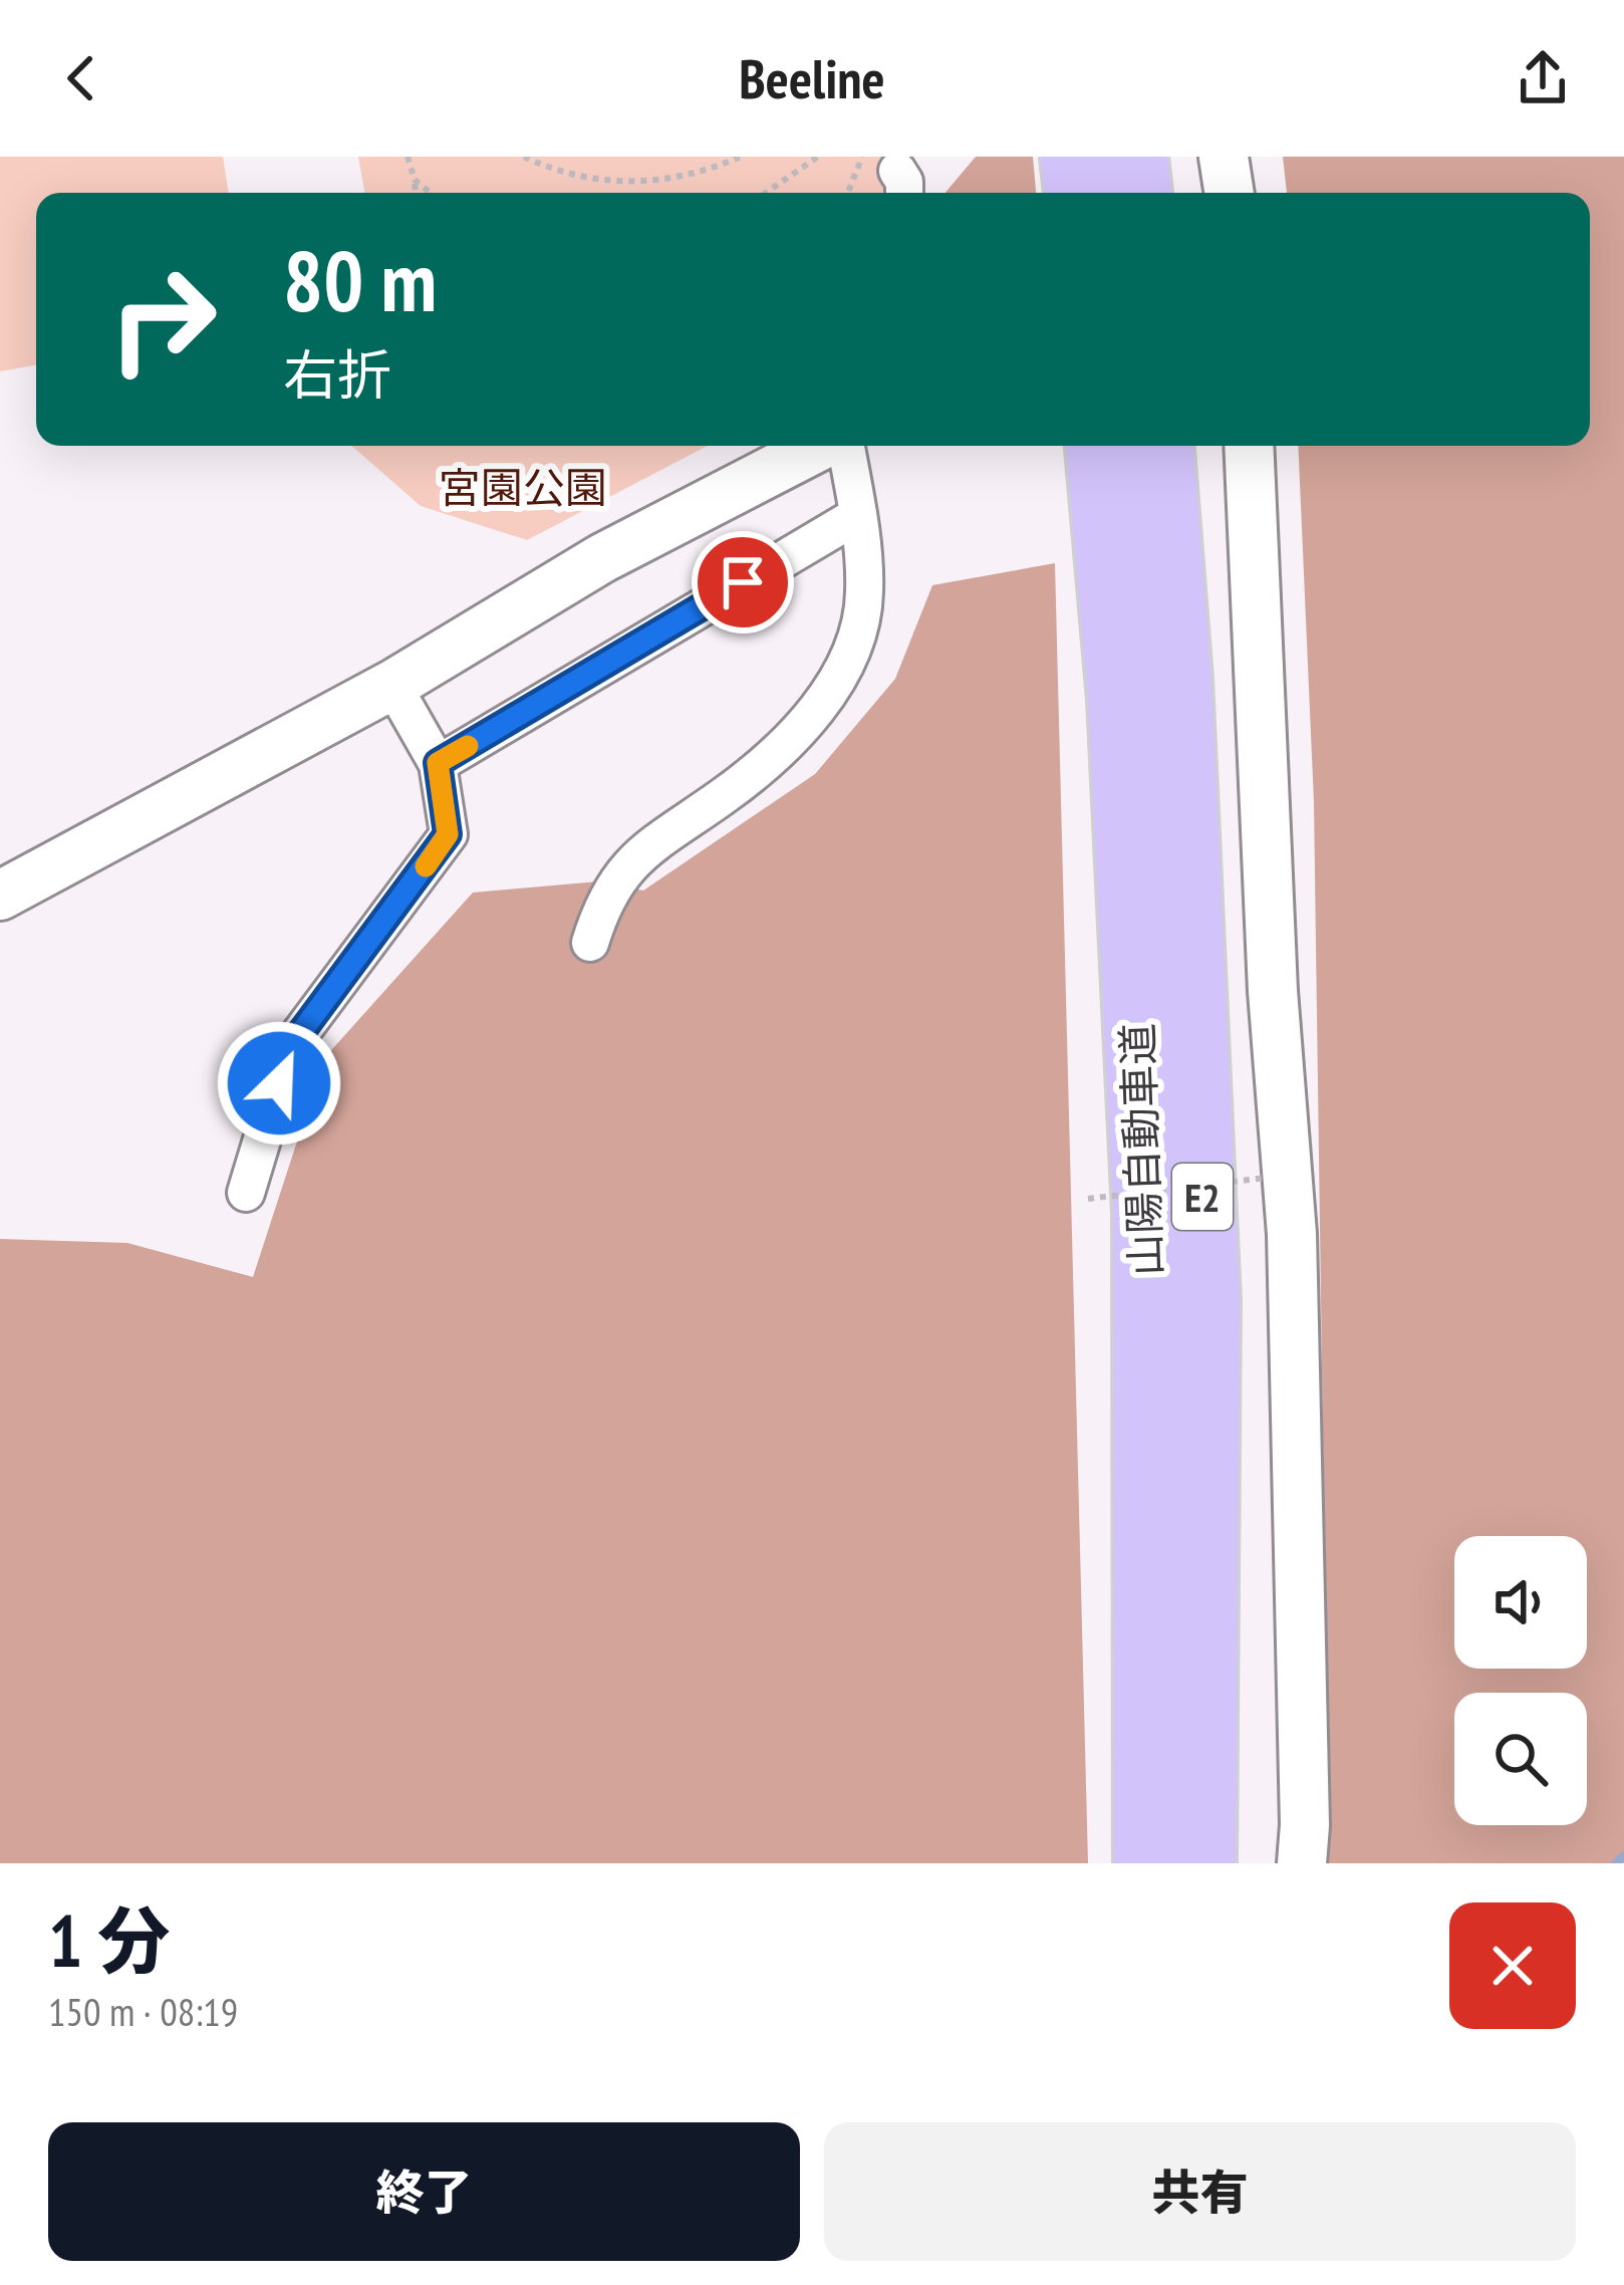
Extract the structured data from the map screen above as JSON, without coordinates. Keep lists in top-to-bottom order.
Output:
{
  "streets": {
    "highway": ["山陽自動車道", "E2"]
  },
  "parks": ["宮園公園"],
  "page": {
    "header": "Beeline",
    "turn": ["80 m", "右折"],
    "heading": ["1 分", "150 m · 08:19"],
    "buttons": ["終了", "共有"]
  }
}
